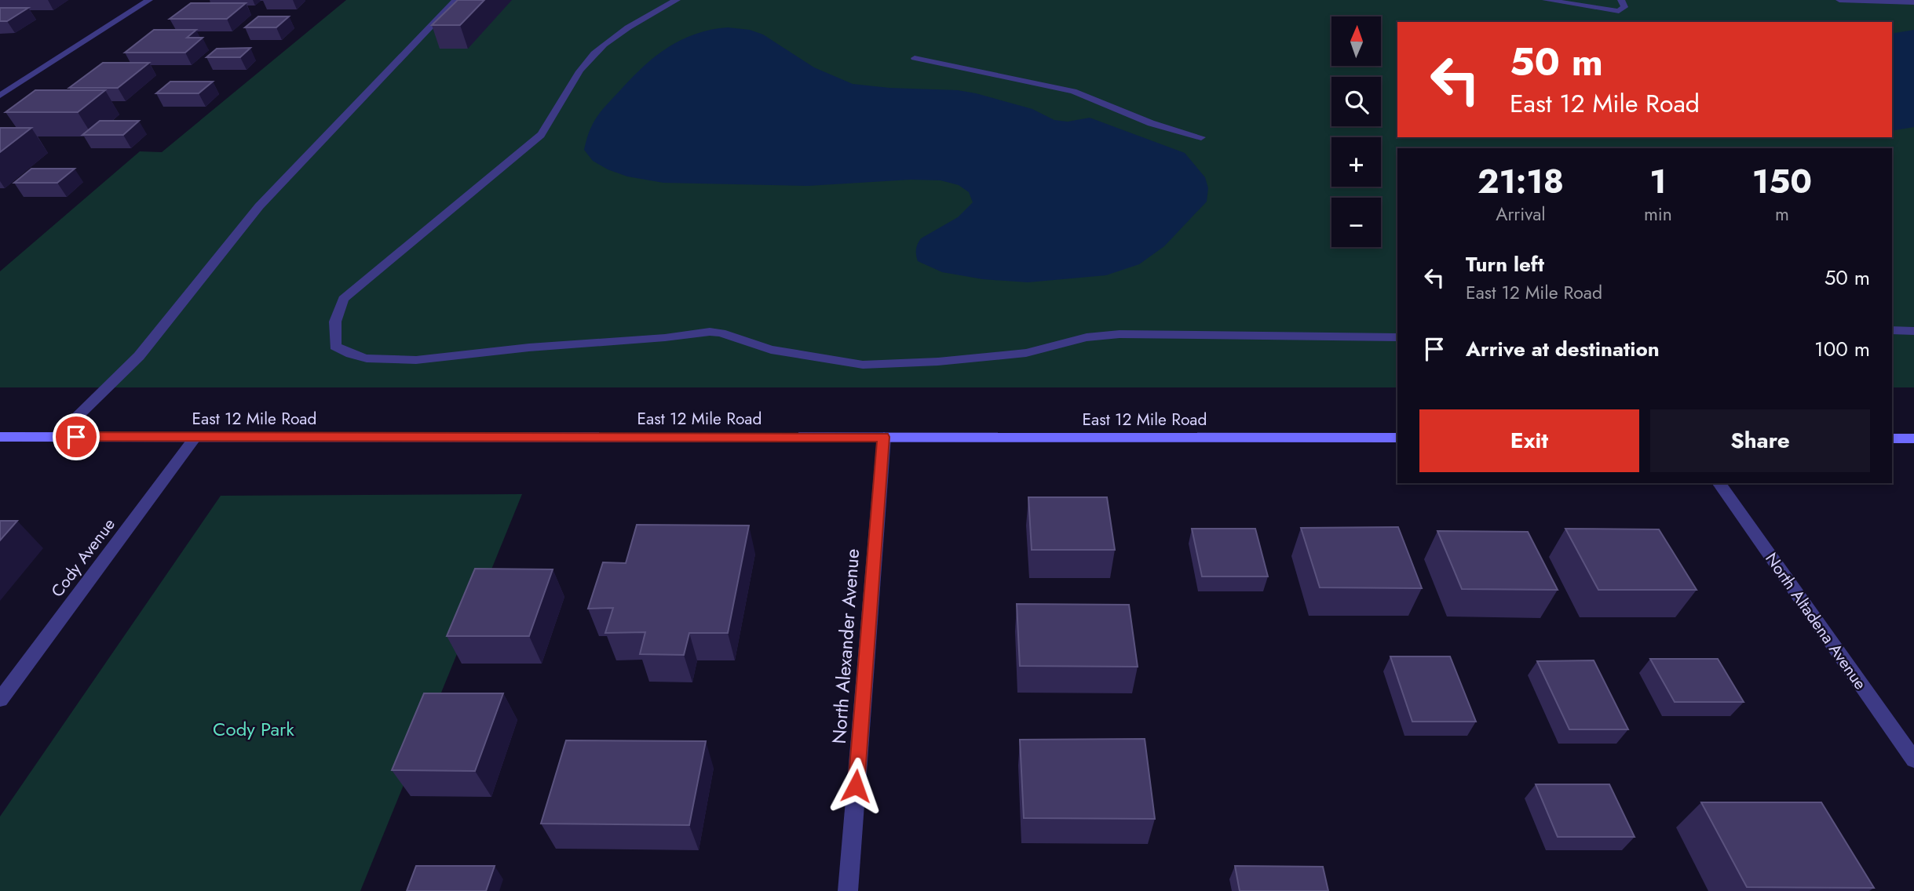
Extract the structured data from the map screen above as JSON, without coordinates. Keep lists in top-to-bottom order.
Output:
{
  "streets": {
    "main road": ["East 12 Mile Road"],
    "street": ["Cody Avenue", "North Altadena Avenue", "North Alexander Avenue"]
  },
  "crossings": [
    ["East 12 Mile Road", "Cody Avenue"],
    ["East 12 Mile Road", "North Alexander Avenue"]
  ],
  "parks": ["Cody Park"],
  "north": "top",
  "page": {
    "map_buttons": ["+", "−"],
    "turn": ["50 m", "East 12 Mile Road"],
    "eta": [
      "21:18",
      "Arrival",
      "1",
      "min",
      "150",
      "m"
    ],
    "list": [
      {
        "name": "Turn left",
        "note": "East 12 Mile Road",
        "value": "50 m"
      },
      {
        "name": "Arrive at destination",
        "value": "100 m"
      }
    ],
    "buttons": ["Exit", "Share"]
  }
}
